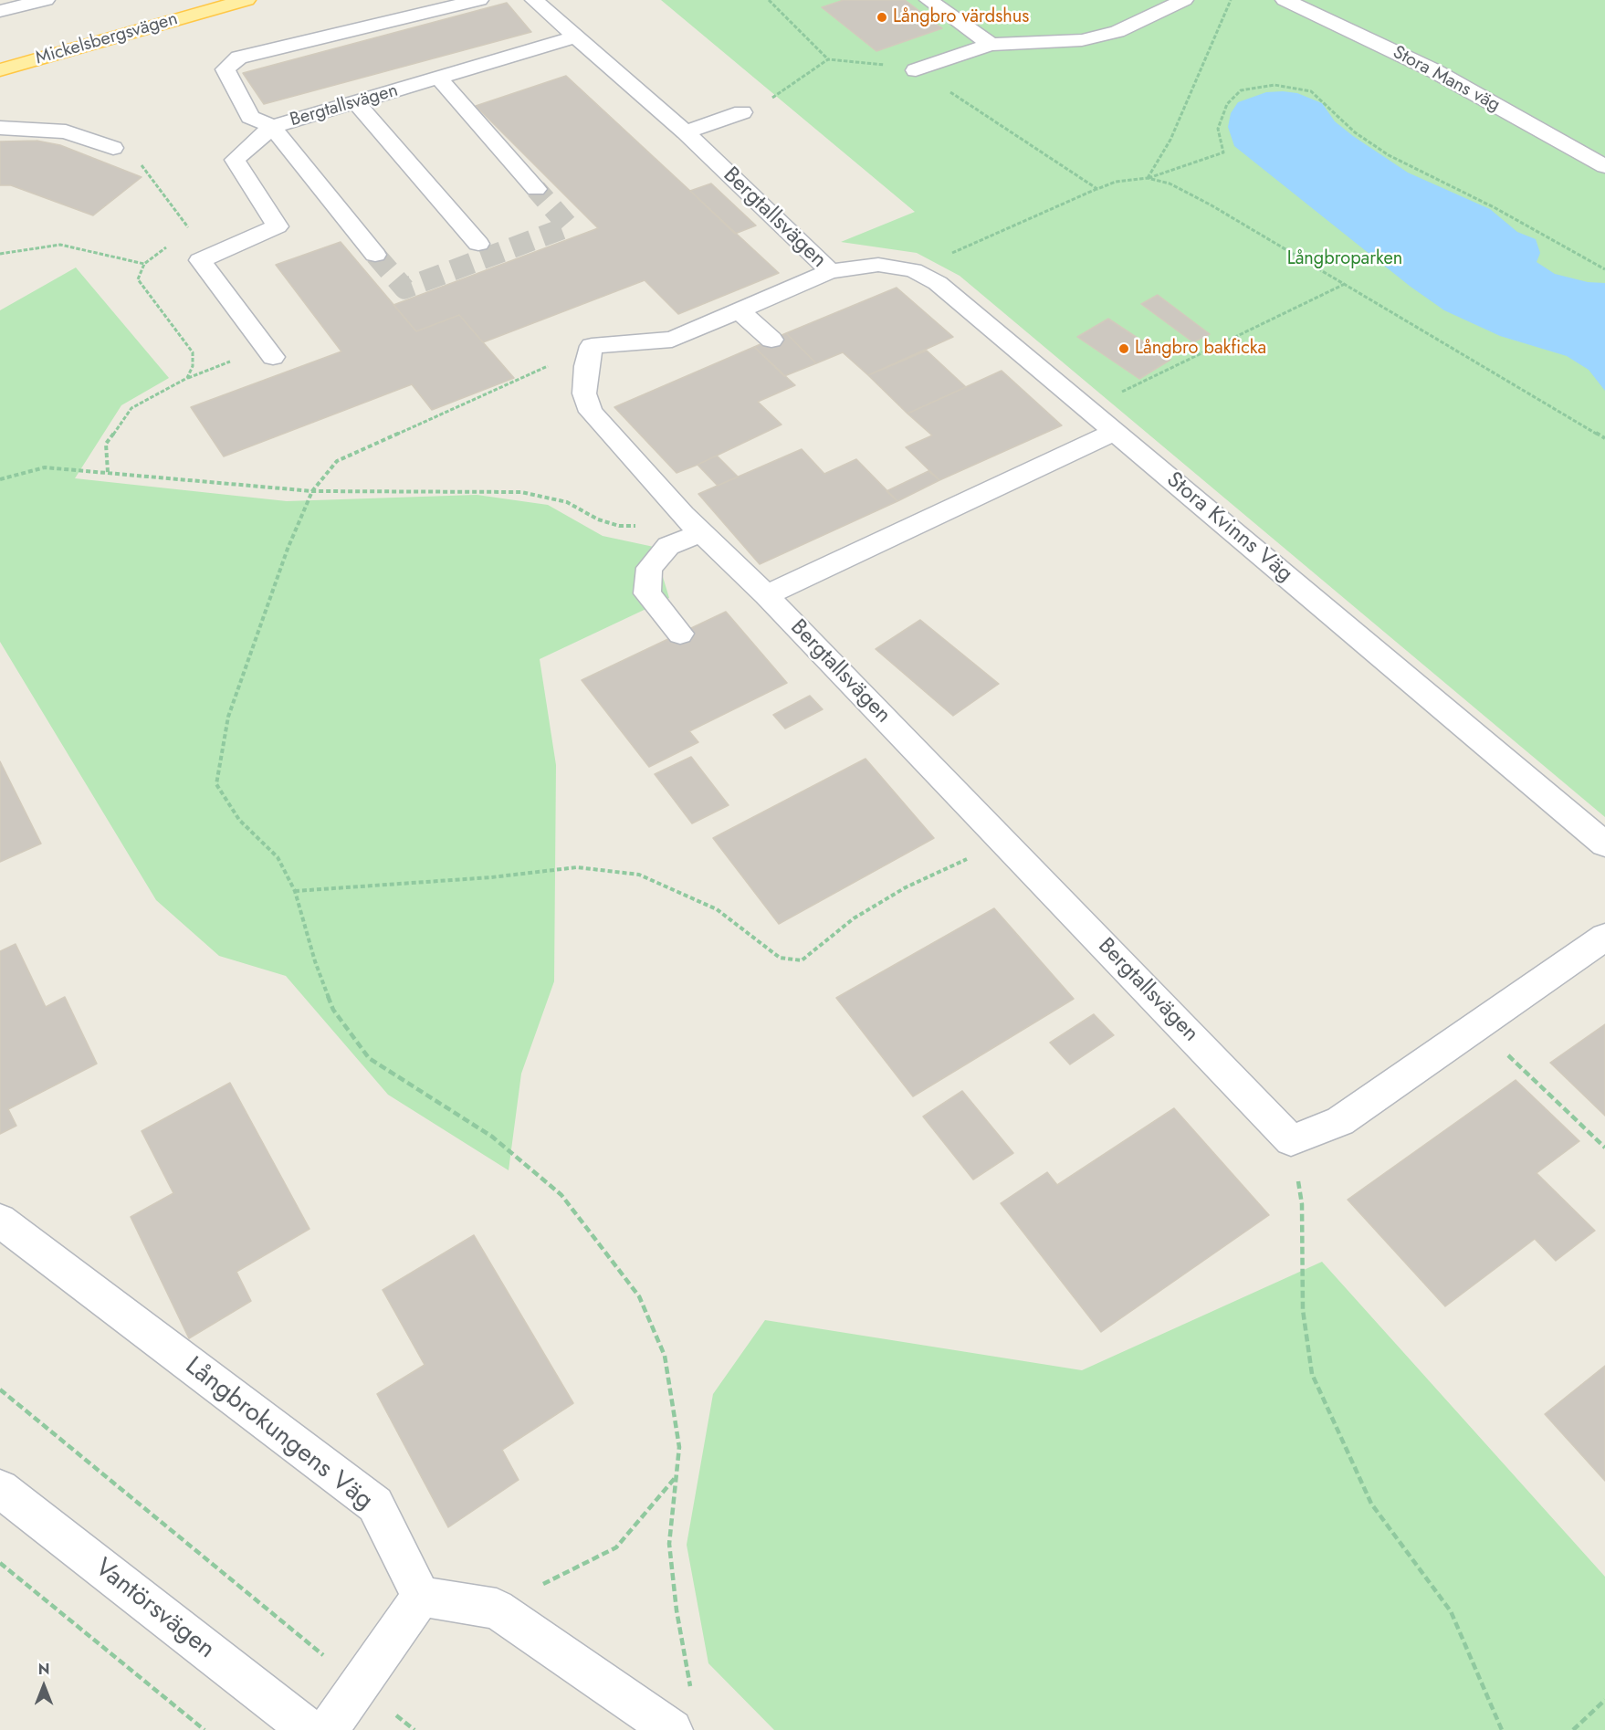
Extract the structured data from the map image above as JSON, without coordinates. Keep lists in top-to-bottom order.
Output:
{
  "streets": {
    "main road": ["Mickelsbergsvägen"],
    "street": [
      "Stora Mans väg",
      "Bergtallsvägen",
      "Stora Kvinns Väg",
      "Långbrokungens Väg",
      "Vantörsvägen"
    ]
  },
  "crossings": [
    ["Bergtallsvägen", "Stora Kvinns Väg"]
  ],
  "parks": ["Långbroparken"],
  "places": ["Långbro värdshus", "Långbro bakficka"],
  "north": "top"
}
